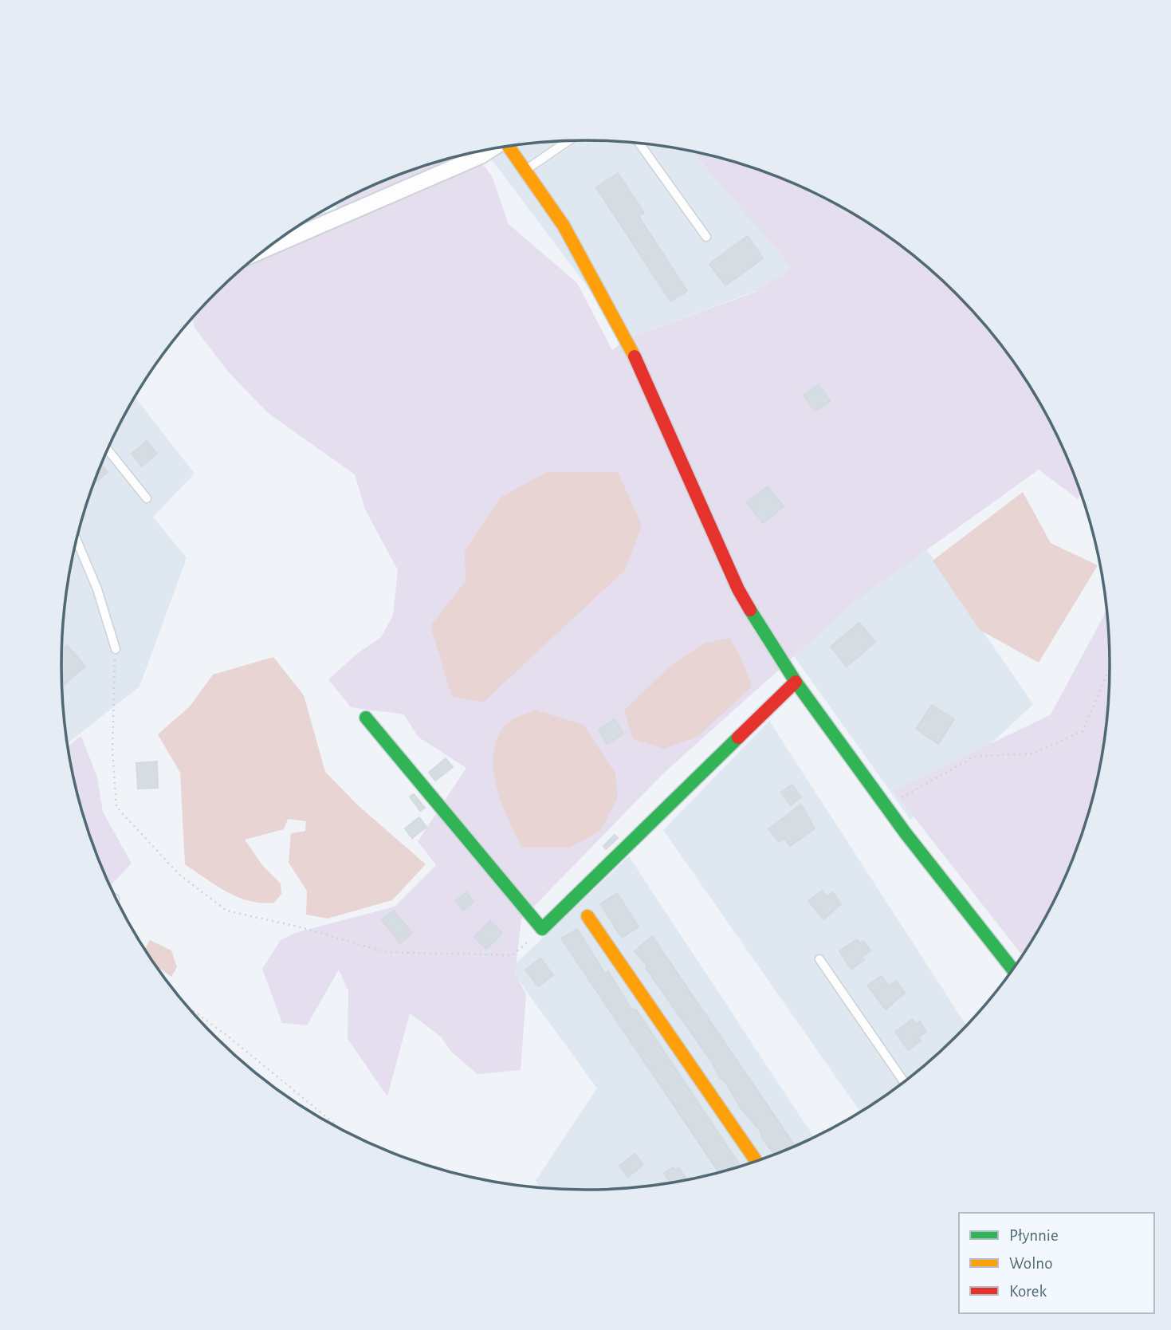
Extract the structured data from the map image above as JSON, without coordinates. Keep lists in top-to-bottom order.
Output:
{
  "legend": ["Płynnie", "Wolno", "Korek"]
}
